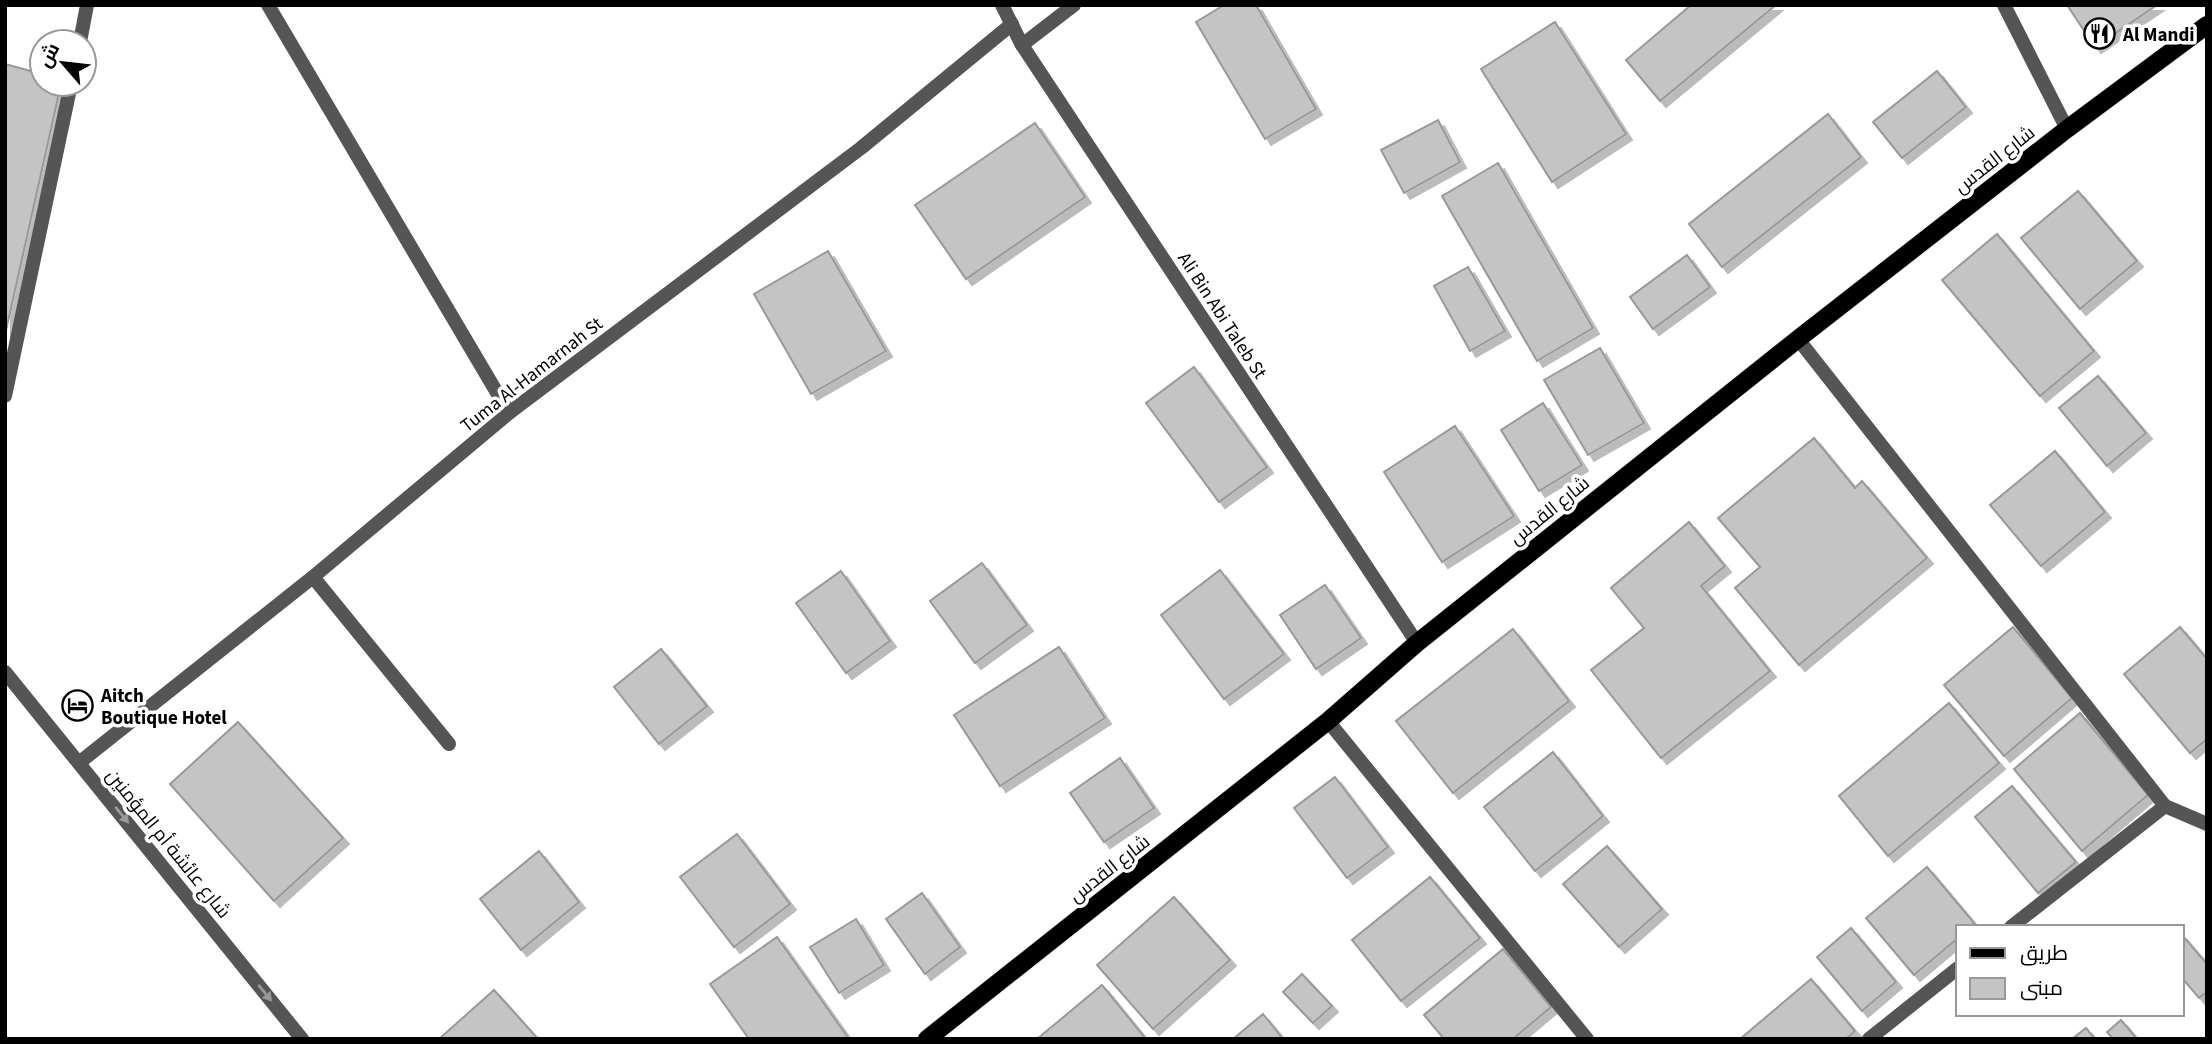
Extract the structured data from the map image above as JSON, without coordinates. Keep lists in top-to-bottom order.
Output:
{
  "streets": {
    "main road": ["شارع القدس"],
    "street": ["Ali Bin Abi Taleb St", "Tuma Al-Hamarnah St", "شارع عائشة أم المؤمنين"]
  },
  "crossings": [
    ["شارع القدس", "Ali Bin Abi Taleb St"],
    ["Ali Bin Abi Taleb St", "Tuma Al-Hamarnah St"],
    ["Tuma Al-Hamarnah St", "شارع عائشة أم المؤمنين"]
  ],
  "one_way": ["شارع عائشة أم المؤمنين"],
  "places": {
    "restaurant": ["Al Mandi"],
    "hotel": ["Aitch Boutique Hotel"]
  },
  "legend": ["طريق", "مبنى"],
  "north": "top left"
}
